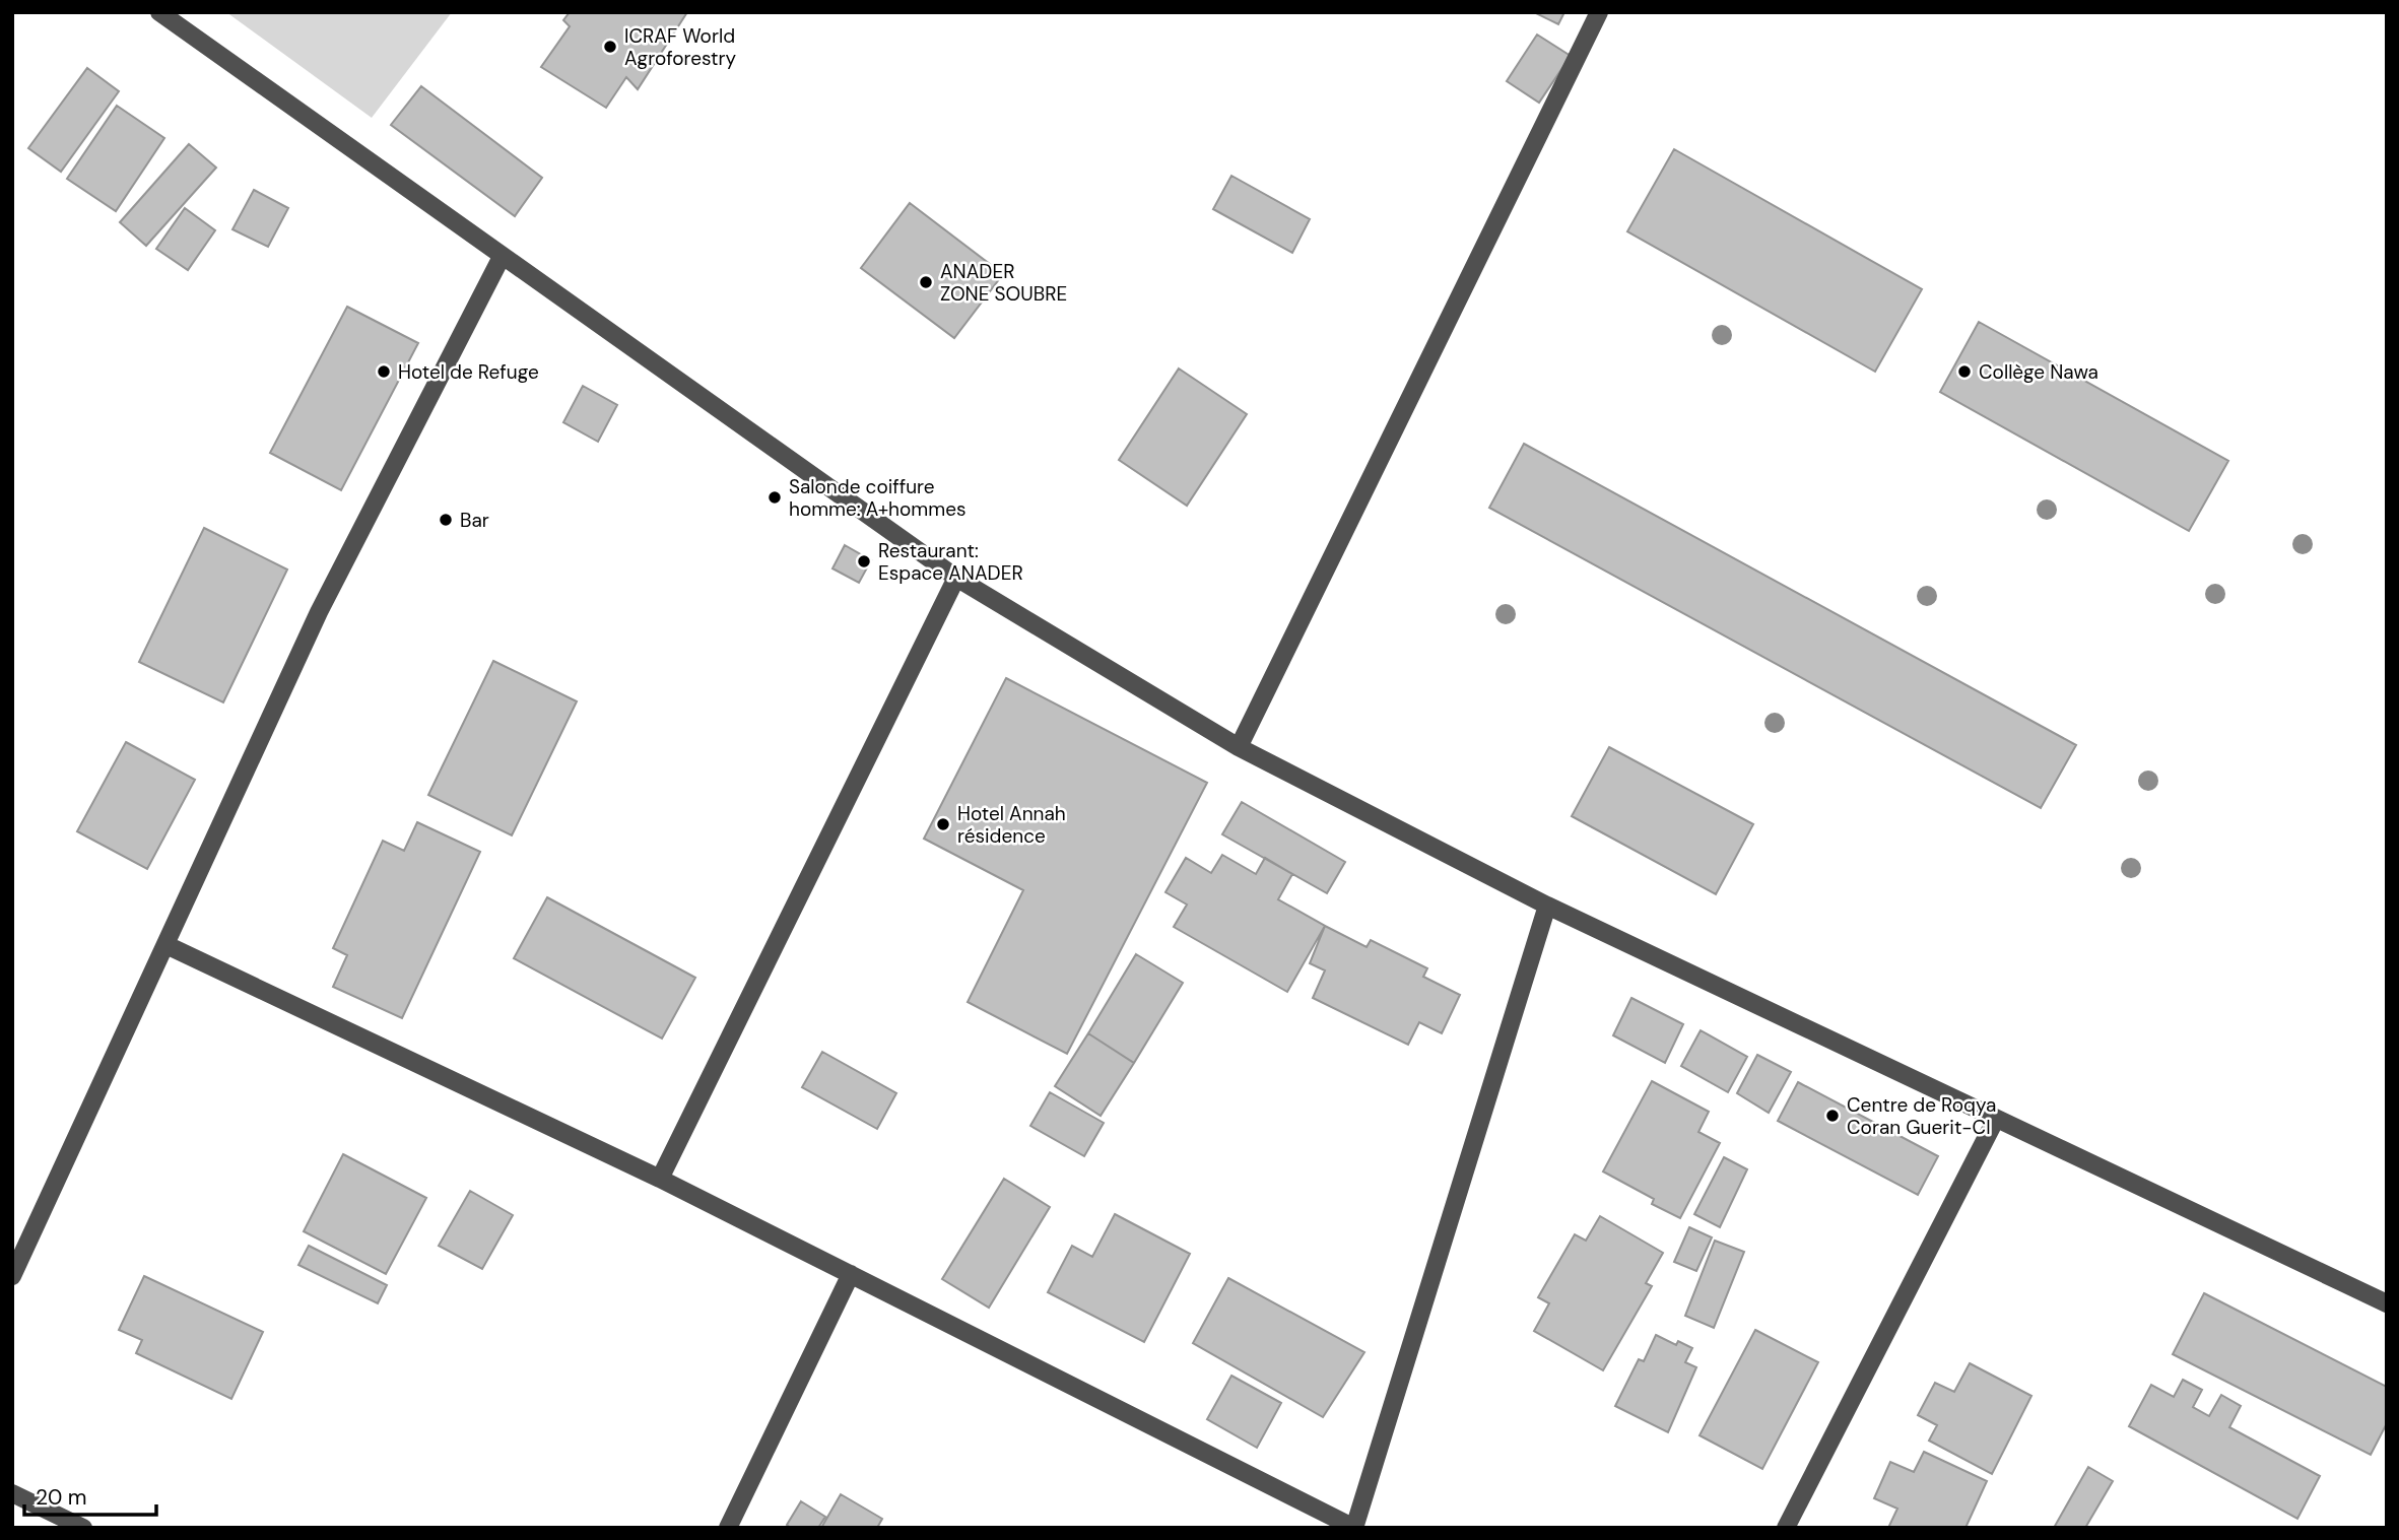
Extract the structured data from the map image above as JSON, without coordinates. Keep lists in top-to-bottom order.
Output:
{
  "places": [
    "ICRAF World Agroforestry",
    "ANADER ZONE SOUBRE",
    "Hotel de Refuge",
    "Collège Nawa",
    "Salonde coiffure homme: A+hommes",
    "Bar",
    "Restaurant: Espace ANADER",
    "Hotel Annah résidence",
    "Centre de Roqya Coran Guerit-CI"
  ],
  "scale_bar": "20 m"
}
